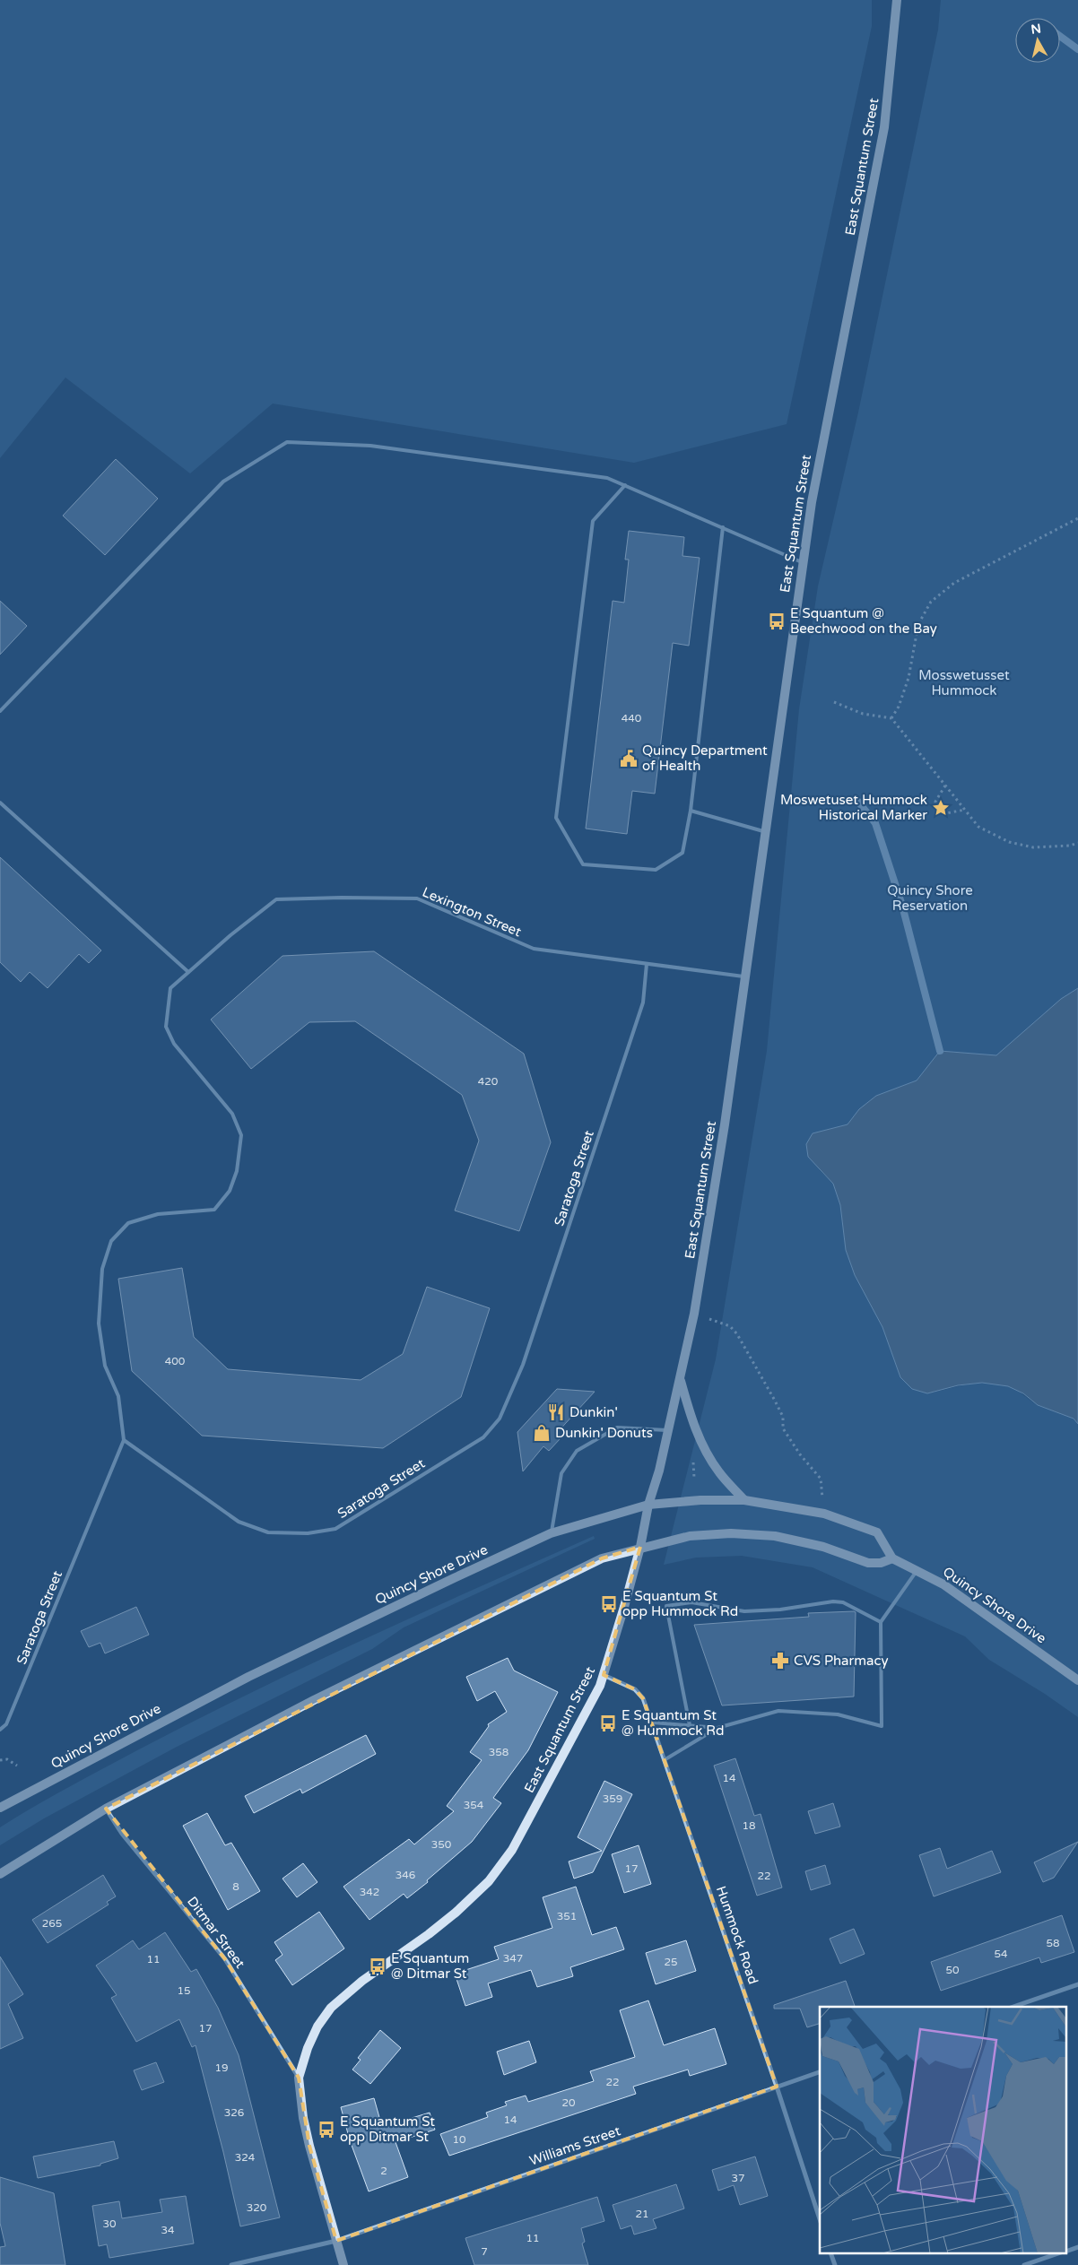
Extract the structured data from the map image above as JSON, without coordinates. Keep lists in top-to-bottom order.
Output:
{
  "streets": {
    "main road": ["East Squantum Street", "Quincy Shore Drive"],
    "street": ["Ditmar Street", "Hummock Road", "Williams Street"],
    "lane": ["Lexington Street", "Saratoga Street"]
  },
  "crossings": [
    ["East Squantum Street", "Lexington Street"],
    ["East Squantum Street", "Quincy Shore Drive"],
    ["East Squantum Street", "Ditmar Street"],
    ["East Squantum Street", "Hummock Road"],
    ["East Squantum Street", "Williams Street"],
    ["Lexington Street", "Saratoga Street"],
    ["Hummock Road", "Williams Street"]
  ],
  "parks": ["Mosswetusset Hummock", "Quincy Shore Reservation"],
  "places": {
    "bus stop": [
      "E Squantum @ Beechwood on the Bay",
      "E Squantum St opp Hummock Rd",
      "E Squantum St @ Hummock Rd",
      "E Squantum @ Ditmar St",
      "E Squantum St opp Ditmar St"
    ],
    "public building": ["Quincy Department of Health"],
    "place": ["Moswetuset Hummock Historical Marker"],
    "restaurant": ["Dunkin'"],
    "shop": ["Dunkin' Donuts"],
    "pharmacy": ["CVS Pharmacy"]
  },
  "house_numbers": [
    "440",
    "420",
    "400",
    "358",
    "14",
    "359",
    "354",
    "18",
    "350",
    "17",
    "346",
    "22",
    "8",
    "342",
    "351",
    "265",
    "58",
    "54",
    "347",
    "11",
    "25",
    "50",
    "15",
    "17",
    "19",
    "22",
    "20",
    "326",
    "14",
    "10",
    "324",
    "2",
    "37",
    "320",
    "21",
    "30",
    "34",
    "11",
    "7"
  ],
  "north": "top"
}
